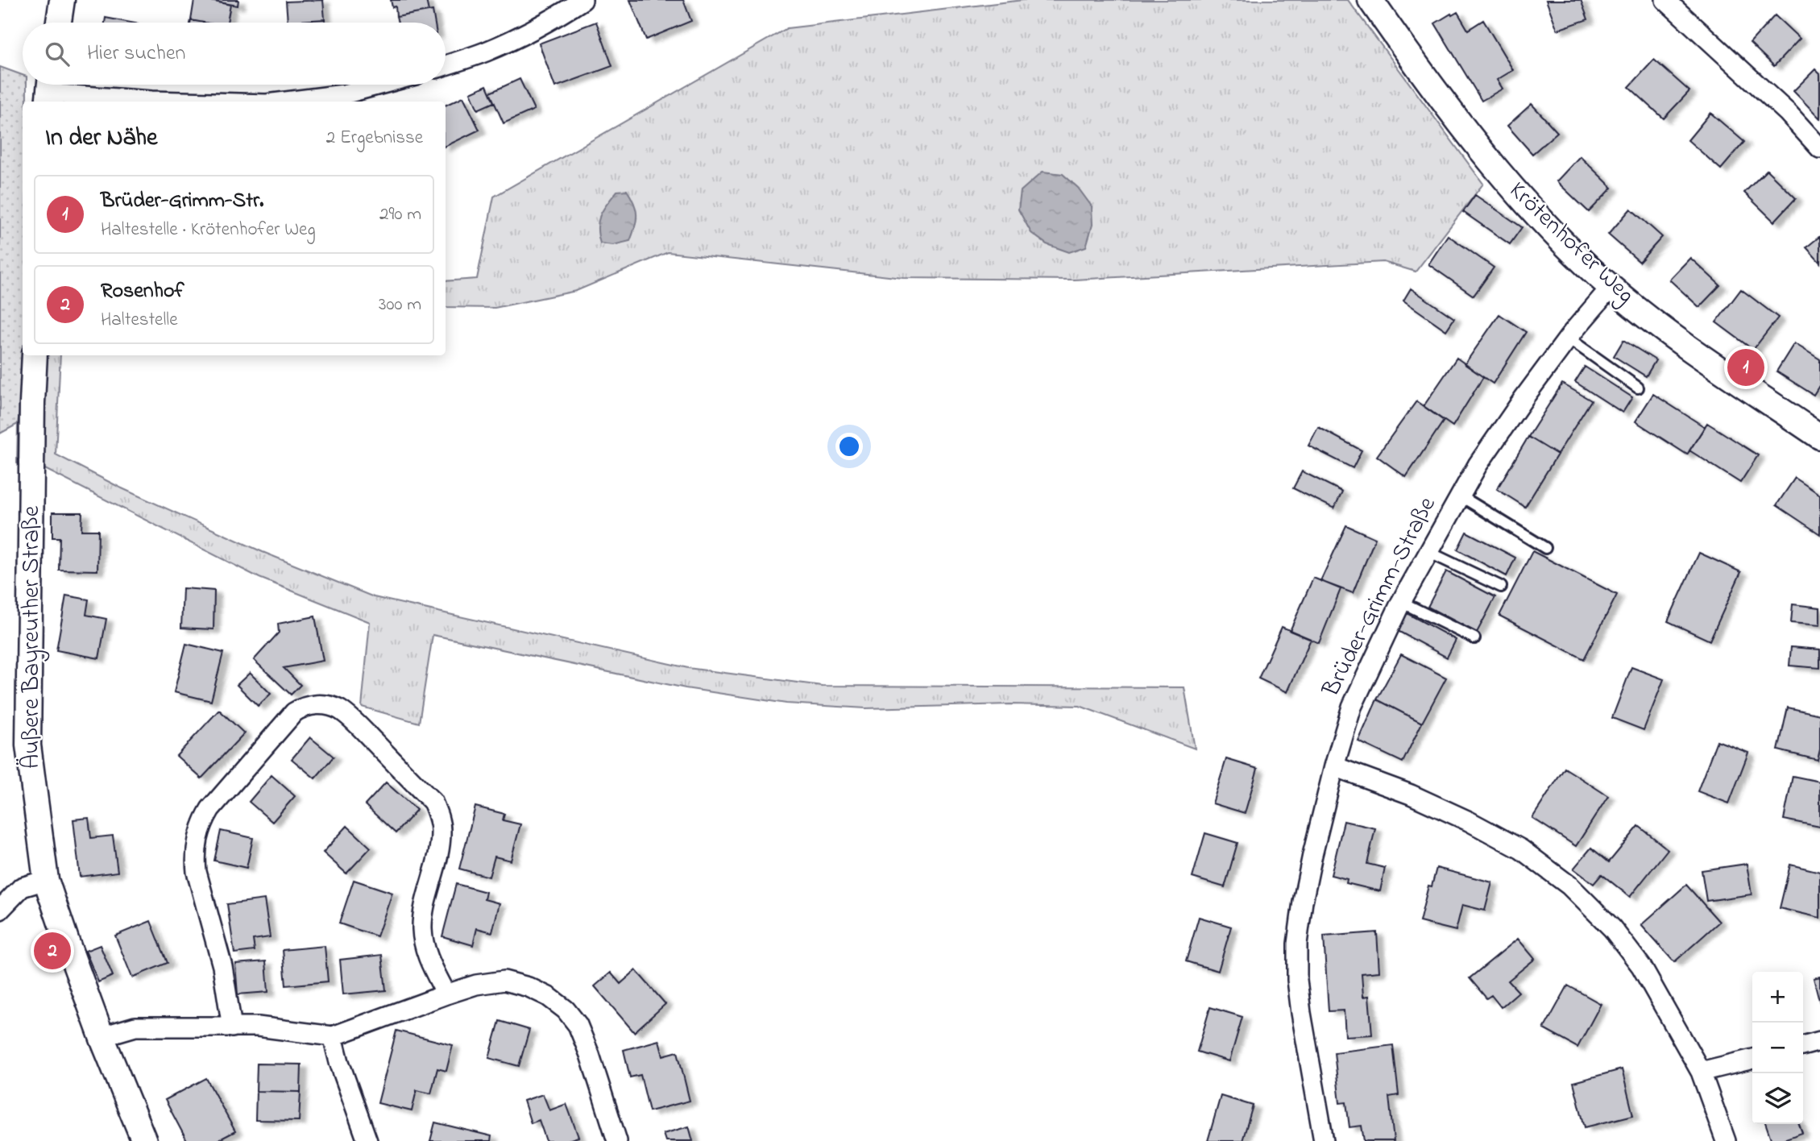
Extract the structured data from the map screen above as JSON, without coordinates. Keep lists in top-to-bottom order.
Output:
{
  "streets": {
    "street": ["Krötenhofer Weg", "Brüder-Grimm-Straße", "Äußere Bayreuther Straße"]
  },
  "crossings": [
    ["Krötenhofer Weg", "Brüder-Grimm-Straße"]
  ],
  "page": {
    "search": "Hier suchen",
    "heading": ["In der Nähe", "2 Ergebnisse"],
    "list": [
      {
        "mark": "1",
        "name": "Brüder-Grimm-Str.",
        "note": "Haltestelle · Krötenhofer Weg",
        "value": "290 m"
      },
      {
        "mark": "2",
        "name": "Rosenhof",
        "note": "Haltestelle",
        "value": "300 m"
      }
    ],
    "pins": ["1", "2"],
    "map_buttons": ["+", "−"]
  }
}
